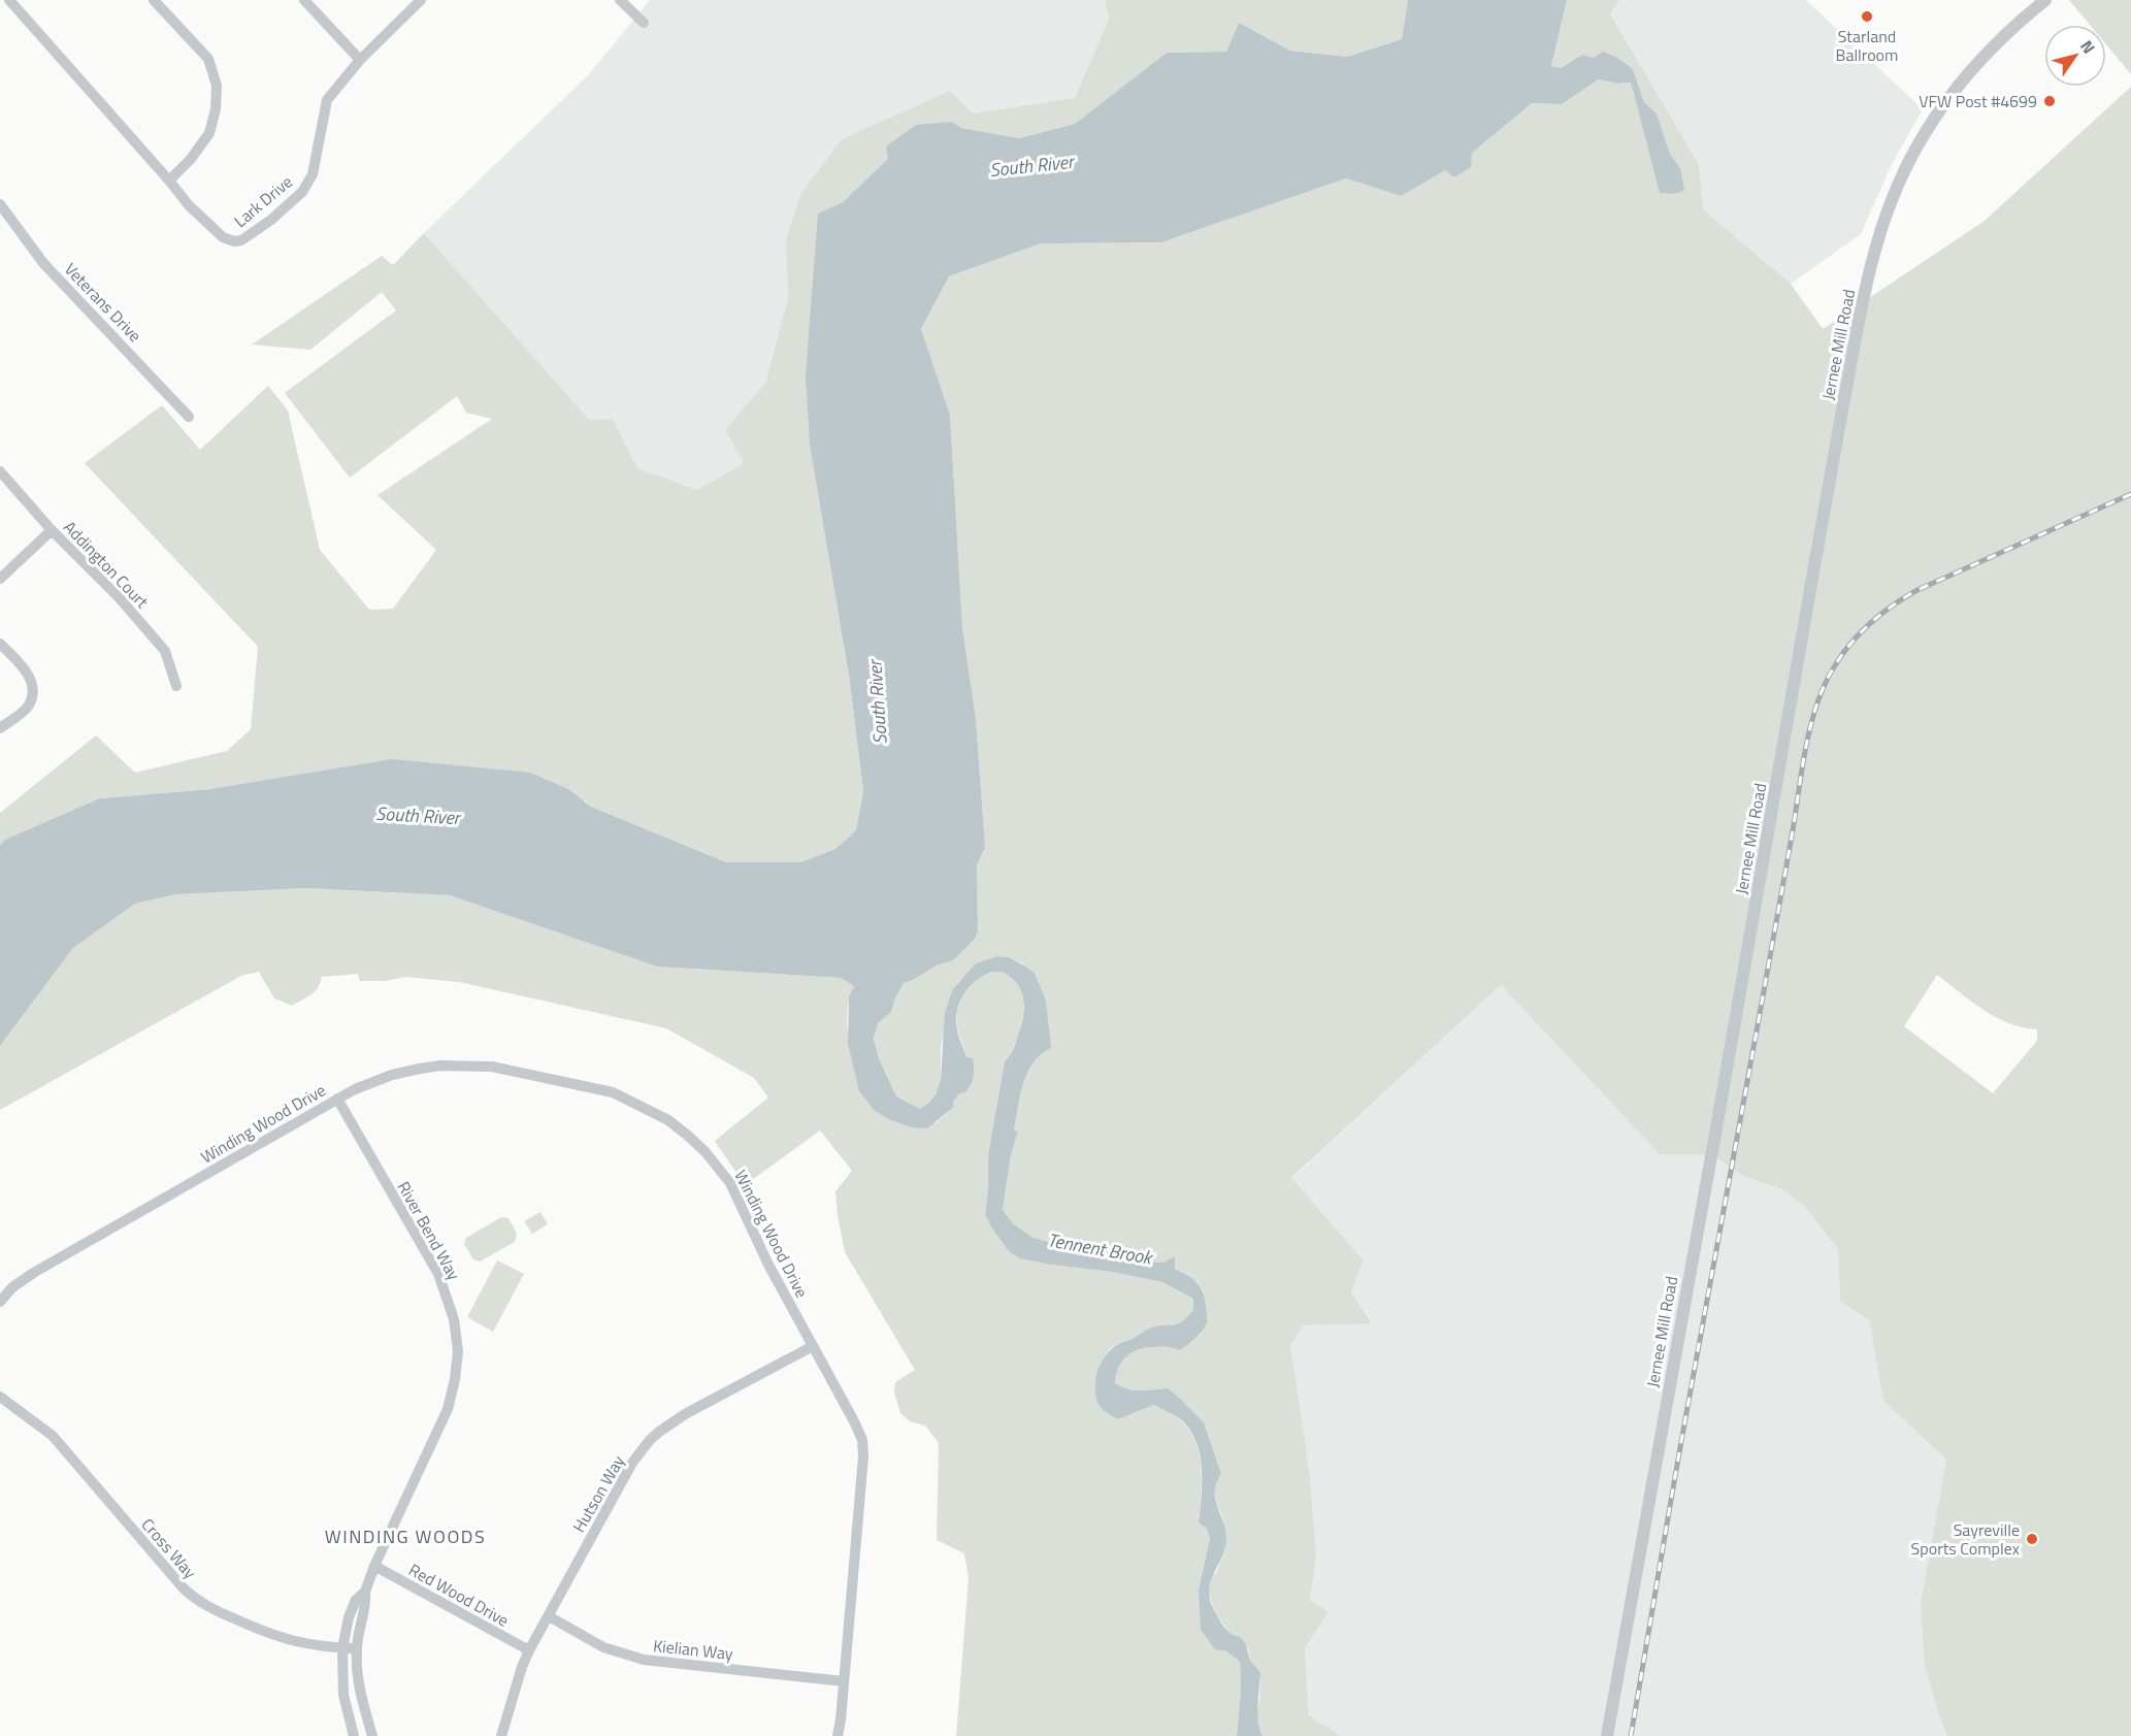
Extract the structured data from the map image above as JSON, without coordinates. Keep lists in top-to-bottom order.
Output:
{
  "streets": {
    "street": [
      "Lark Drive",
      "Veterans Drive",
      "Jernee Mill Road",
      "Addington Court",
      "Winding Wood Drive",
      "River Bend Way",
      "Hutson Way",
      "Cross Way",
      "Red Wood Drive",
      "Kielian Way"
    ]
  },
  "crossings": [
    ["Winding Wood Drive", "River Bend Way"],
    ["Winding Wood Drive", "Hutson Way"],
    ["Winding Wood Drive", "Kielian Way"],
    ["River Bend Way", "Cross Way"],
    ["River Bend Way", "Red Wood Drive"],
    ["Hutson Way", "Red Wood Drive"],
    ["Hutson Way", "Kielian Way"]
  ],
  "districts": ["WINDING WOODS"],
  "water": ["South River", "Tennent Brook"],
  "places": ["Starland Ballroom", "VFW Post #4699", "Sayreville Sports Complex"],
  "north": "top right"
}
